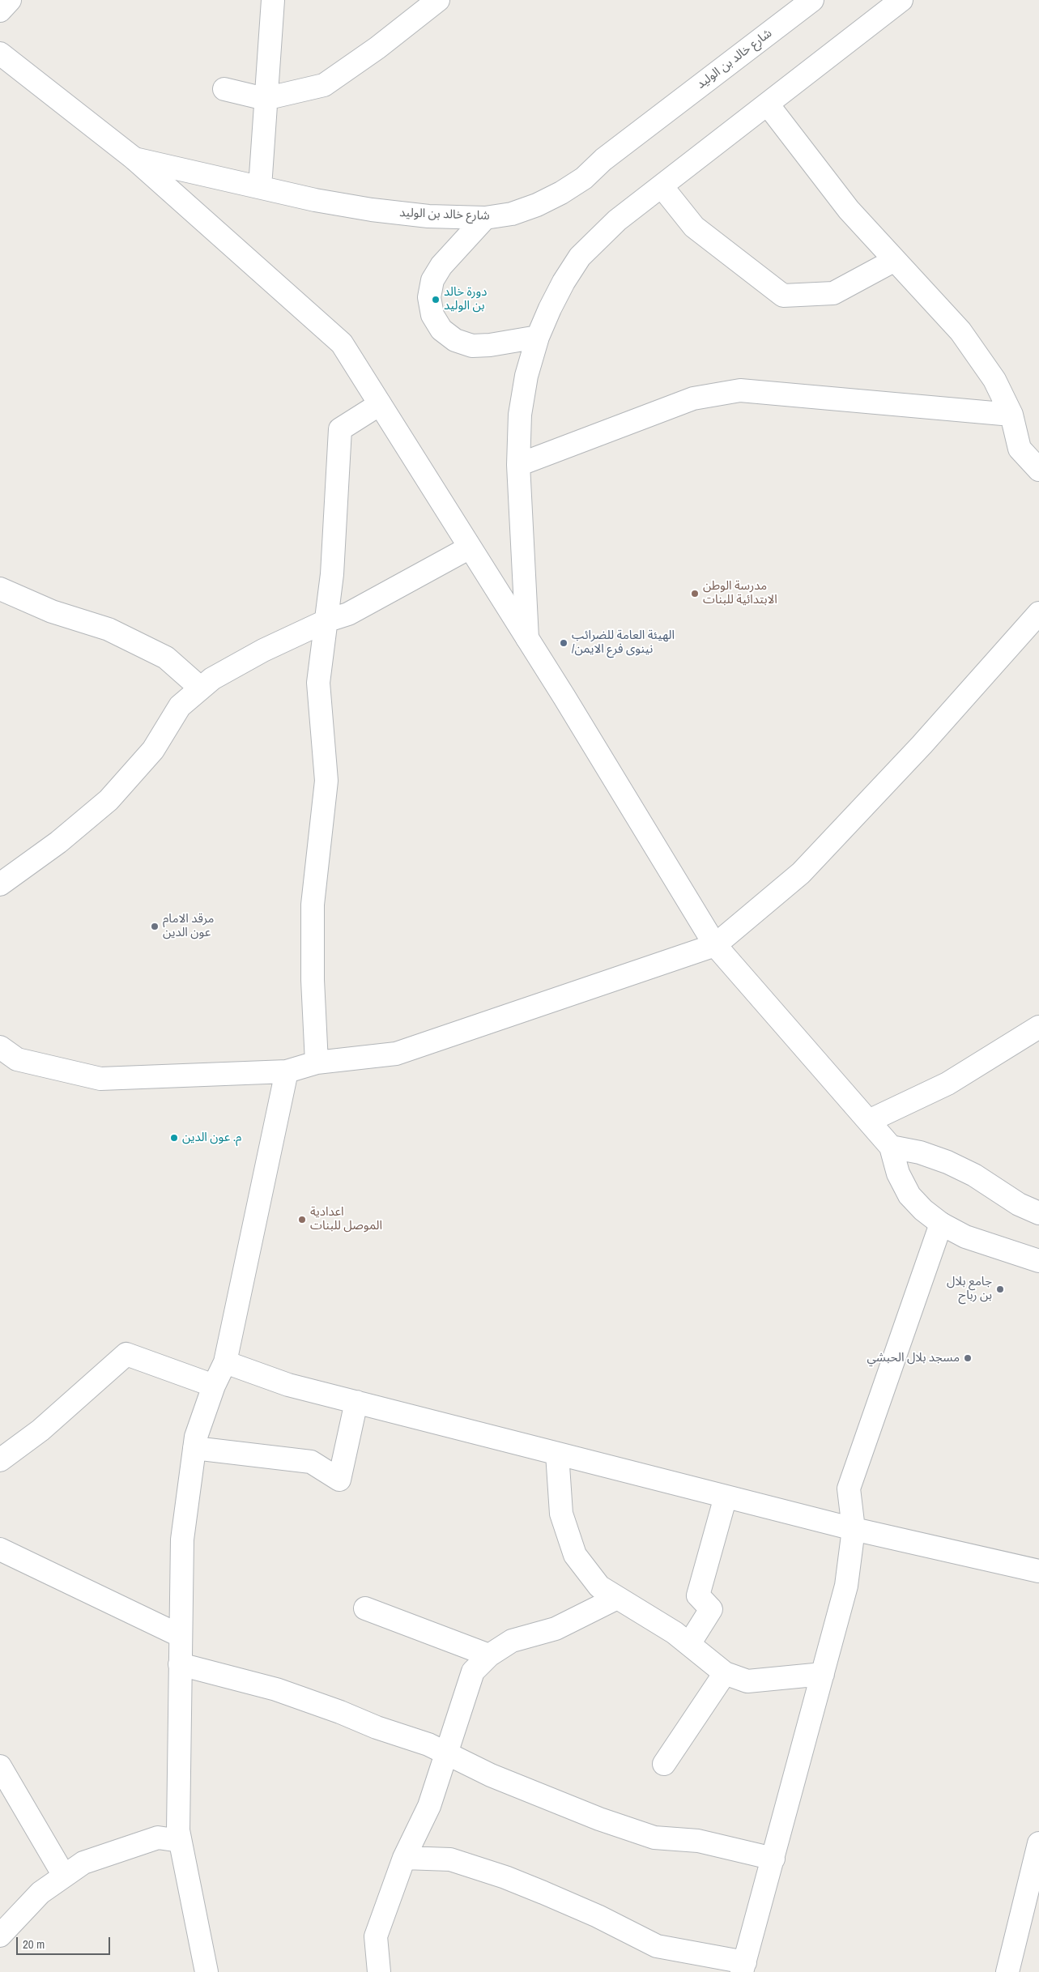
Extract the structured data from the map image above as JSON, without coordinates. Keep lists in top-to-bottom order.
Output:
{
  "streets": {
    "street": ["شارع خالد بن الوليد"]
  },
  "places": [
    "دورة خالد بن الوليد",
    "مدرسة الوطن الابتدائية للبنات",
    "الهيئة العامة للضرائب /نينوى فرع الايمن",
    "مرقد الامام عون الدين",
    "م. عون الدين",
    "اعدادية الموصل للبنات",
    "جامع بلال بن رباح",
    "مسجد بلال الحبشي"
  ],
  "scale_bar": "20 m"
}
